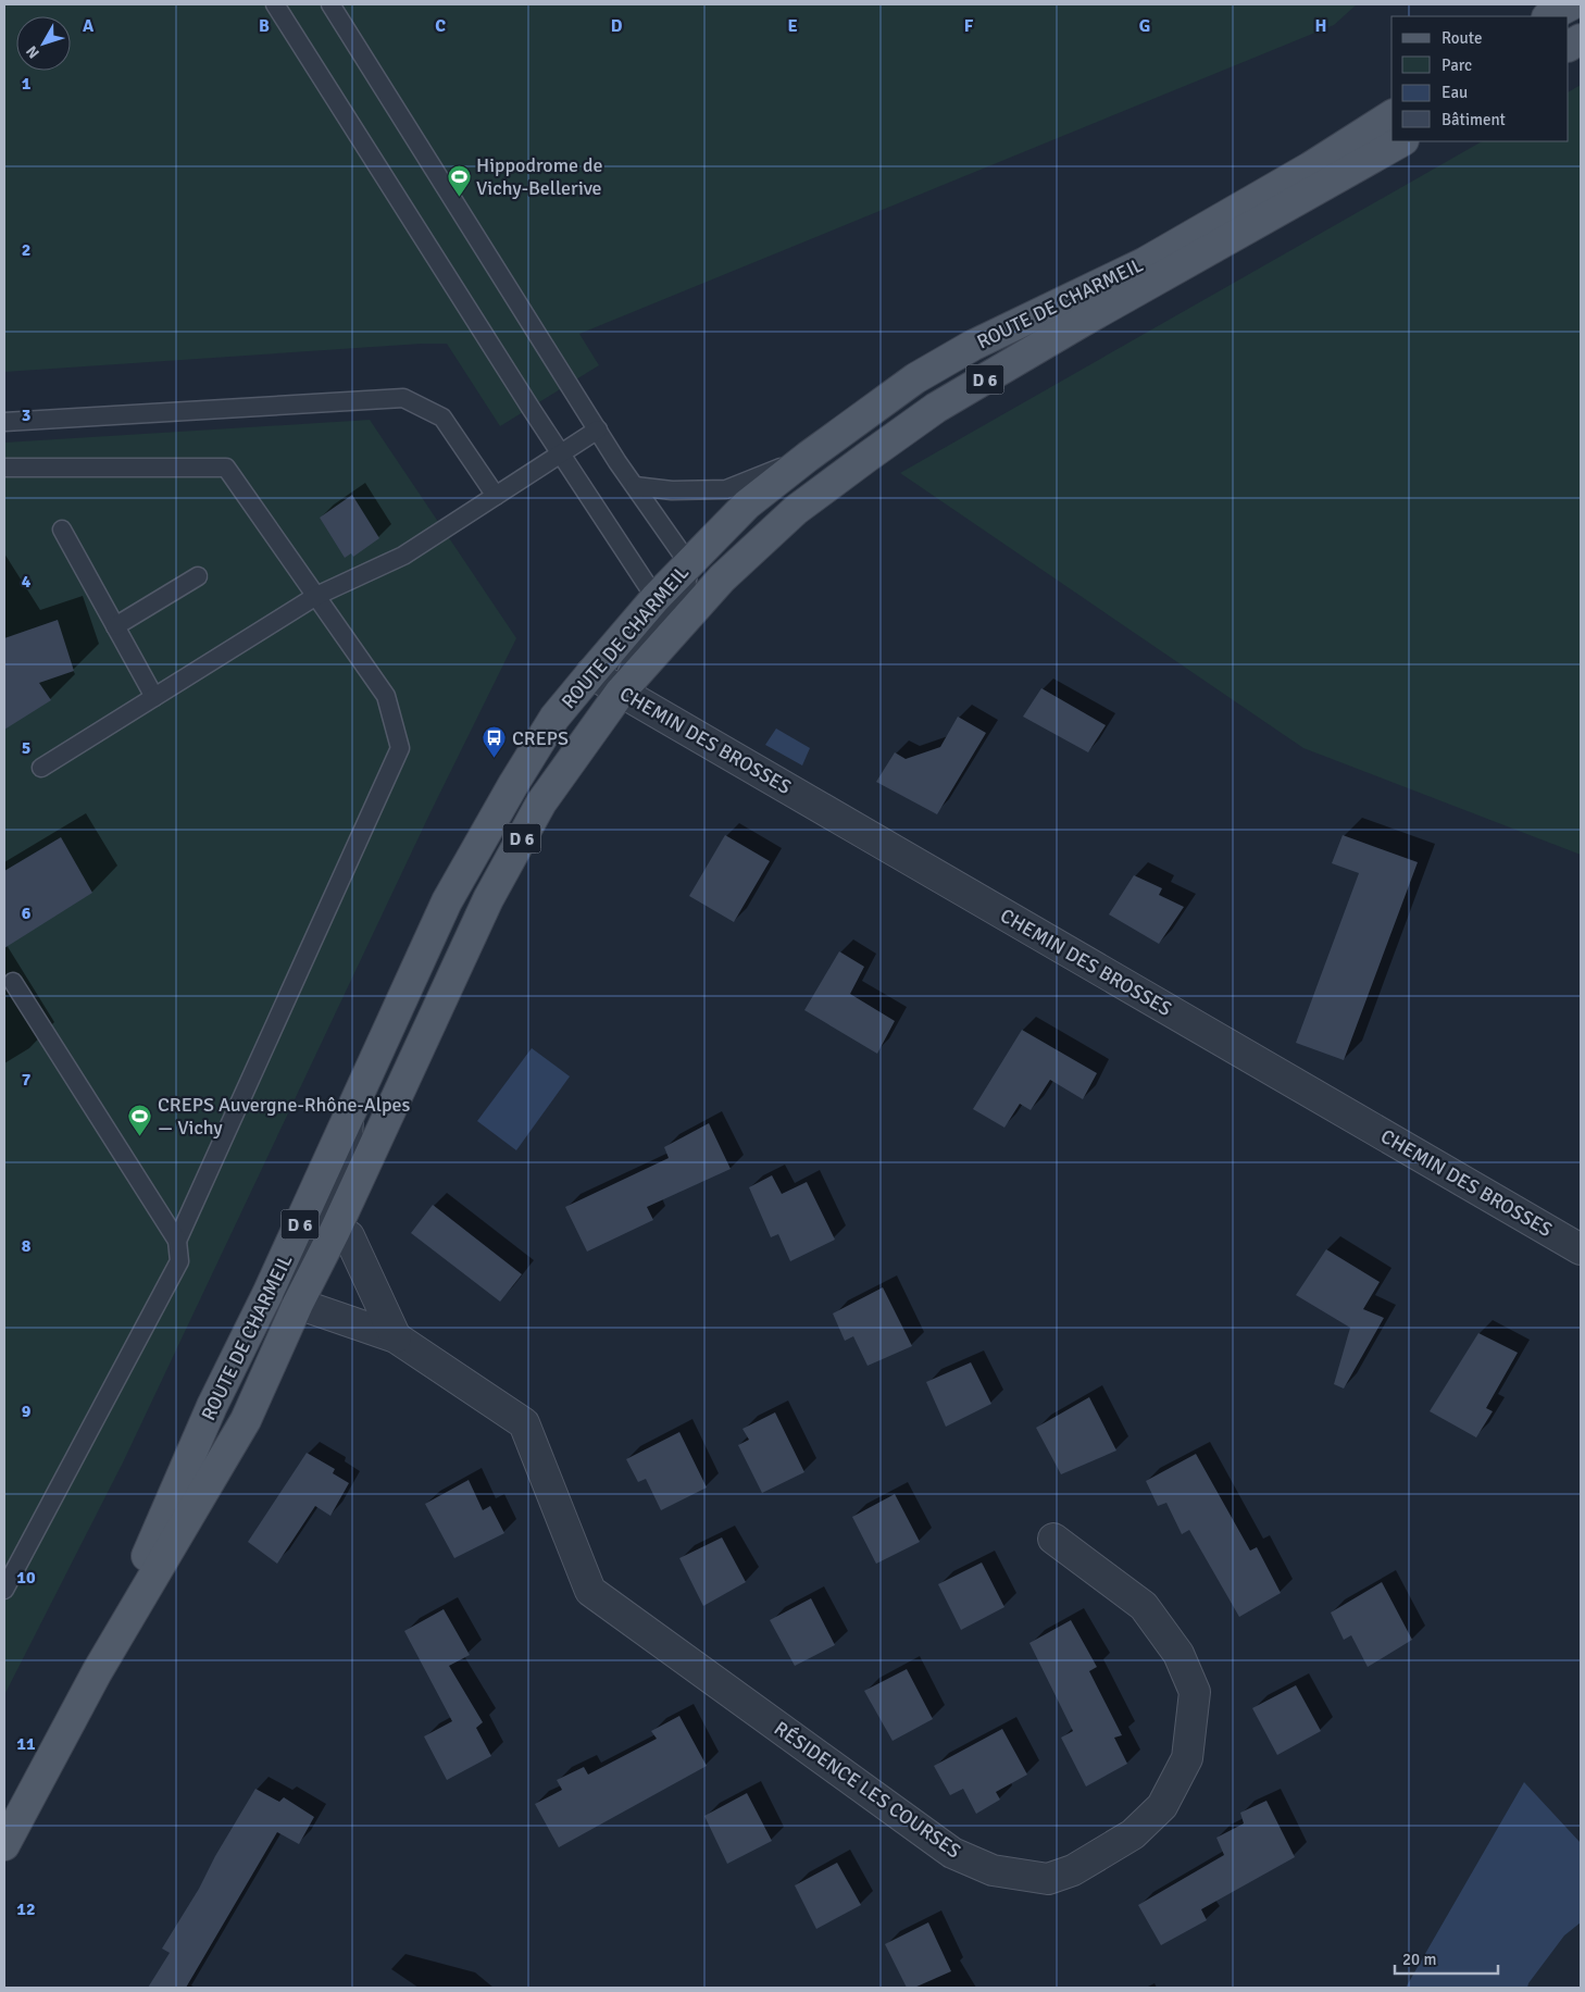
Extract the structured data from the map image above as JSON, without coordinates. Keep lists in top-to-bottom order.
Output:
{
  "streets": {
    "main road": ["ROUTE DE CHARMEIL", "D 6"],
    "street": ["CHEMIN DES BROSSES", "RÉSIDENCE LES COURSES"]
  },
  "crossings": [
    ["ROUTE DE CHARMEIL", "CHEMIN DES BROSSES"],
    ["ROUTE DE CHARMEIL", "RÉSIDENCE LES COURSES"]
  ],
  "places": {
    "sports": ["Hippodrome de Vichy-Bellerive", "CREPS Auvergne-Rhône-Alpes — Vichy"],
    "bus stop": ["CREPS"]
  },
  "legend": [
    "Route",
    "Parc",
    "Eau",
    "Bâtiment"
  ],
  "scale_bar": "20 m",
  "north": "bottom left",
  "grid": {
    "columns": [
      "A",
      "B",
      "C",
      "D",
      "E",
      "F",
      "G",
      "H"
    ],
    "rows": [
      "1",
      "2",
      "3",
      "4",
      "5",
      "6",
      "7",
      "8",
      "9",
      "10",
      "11",
      "12"
    ]
  }
}
